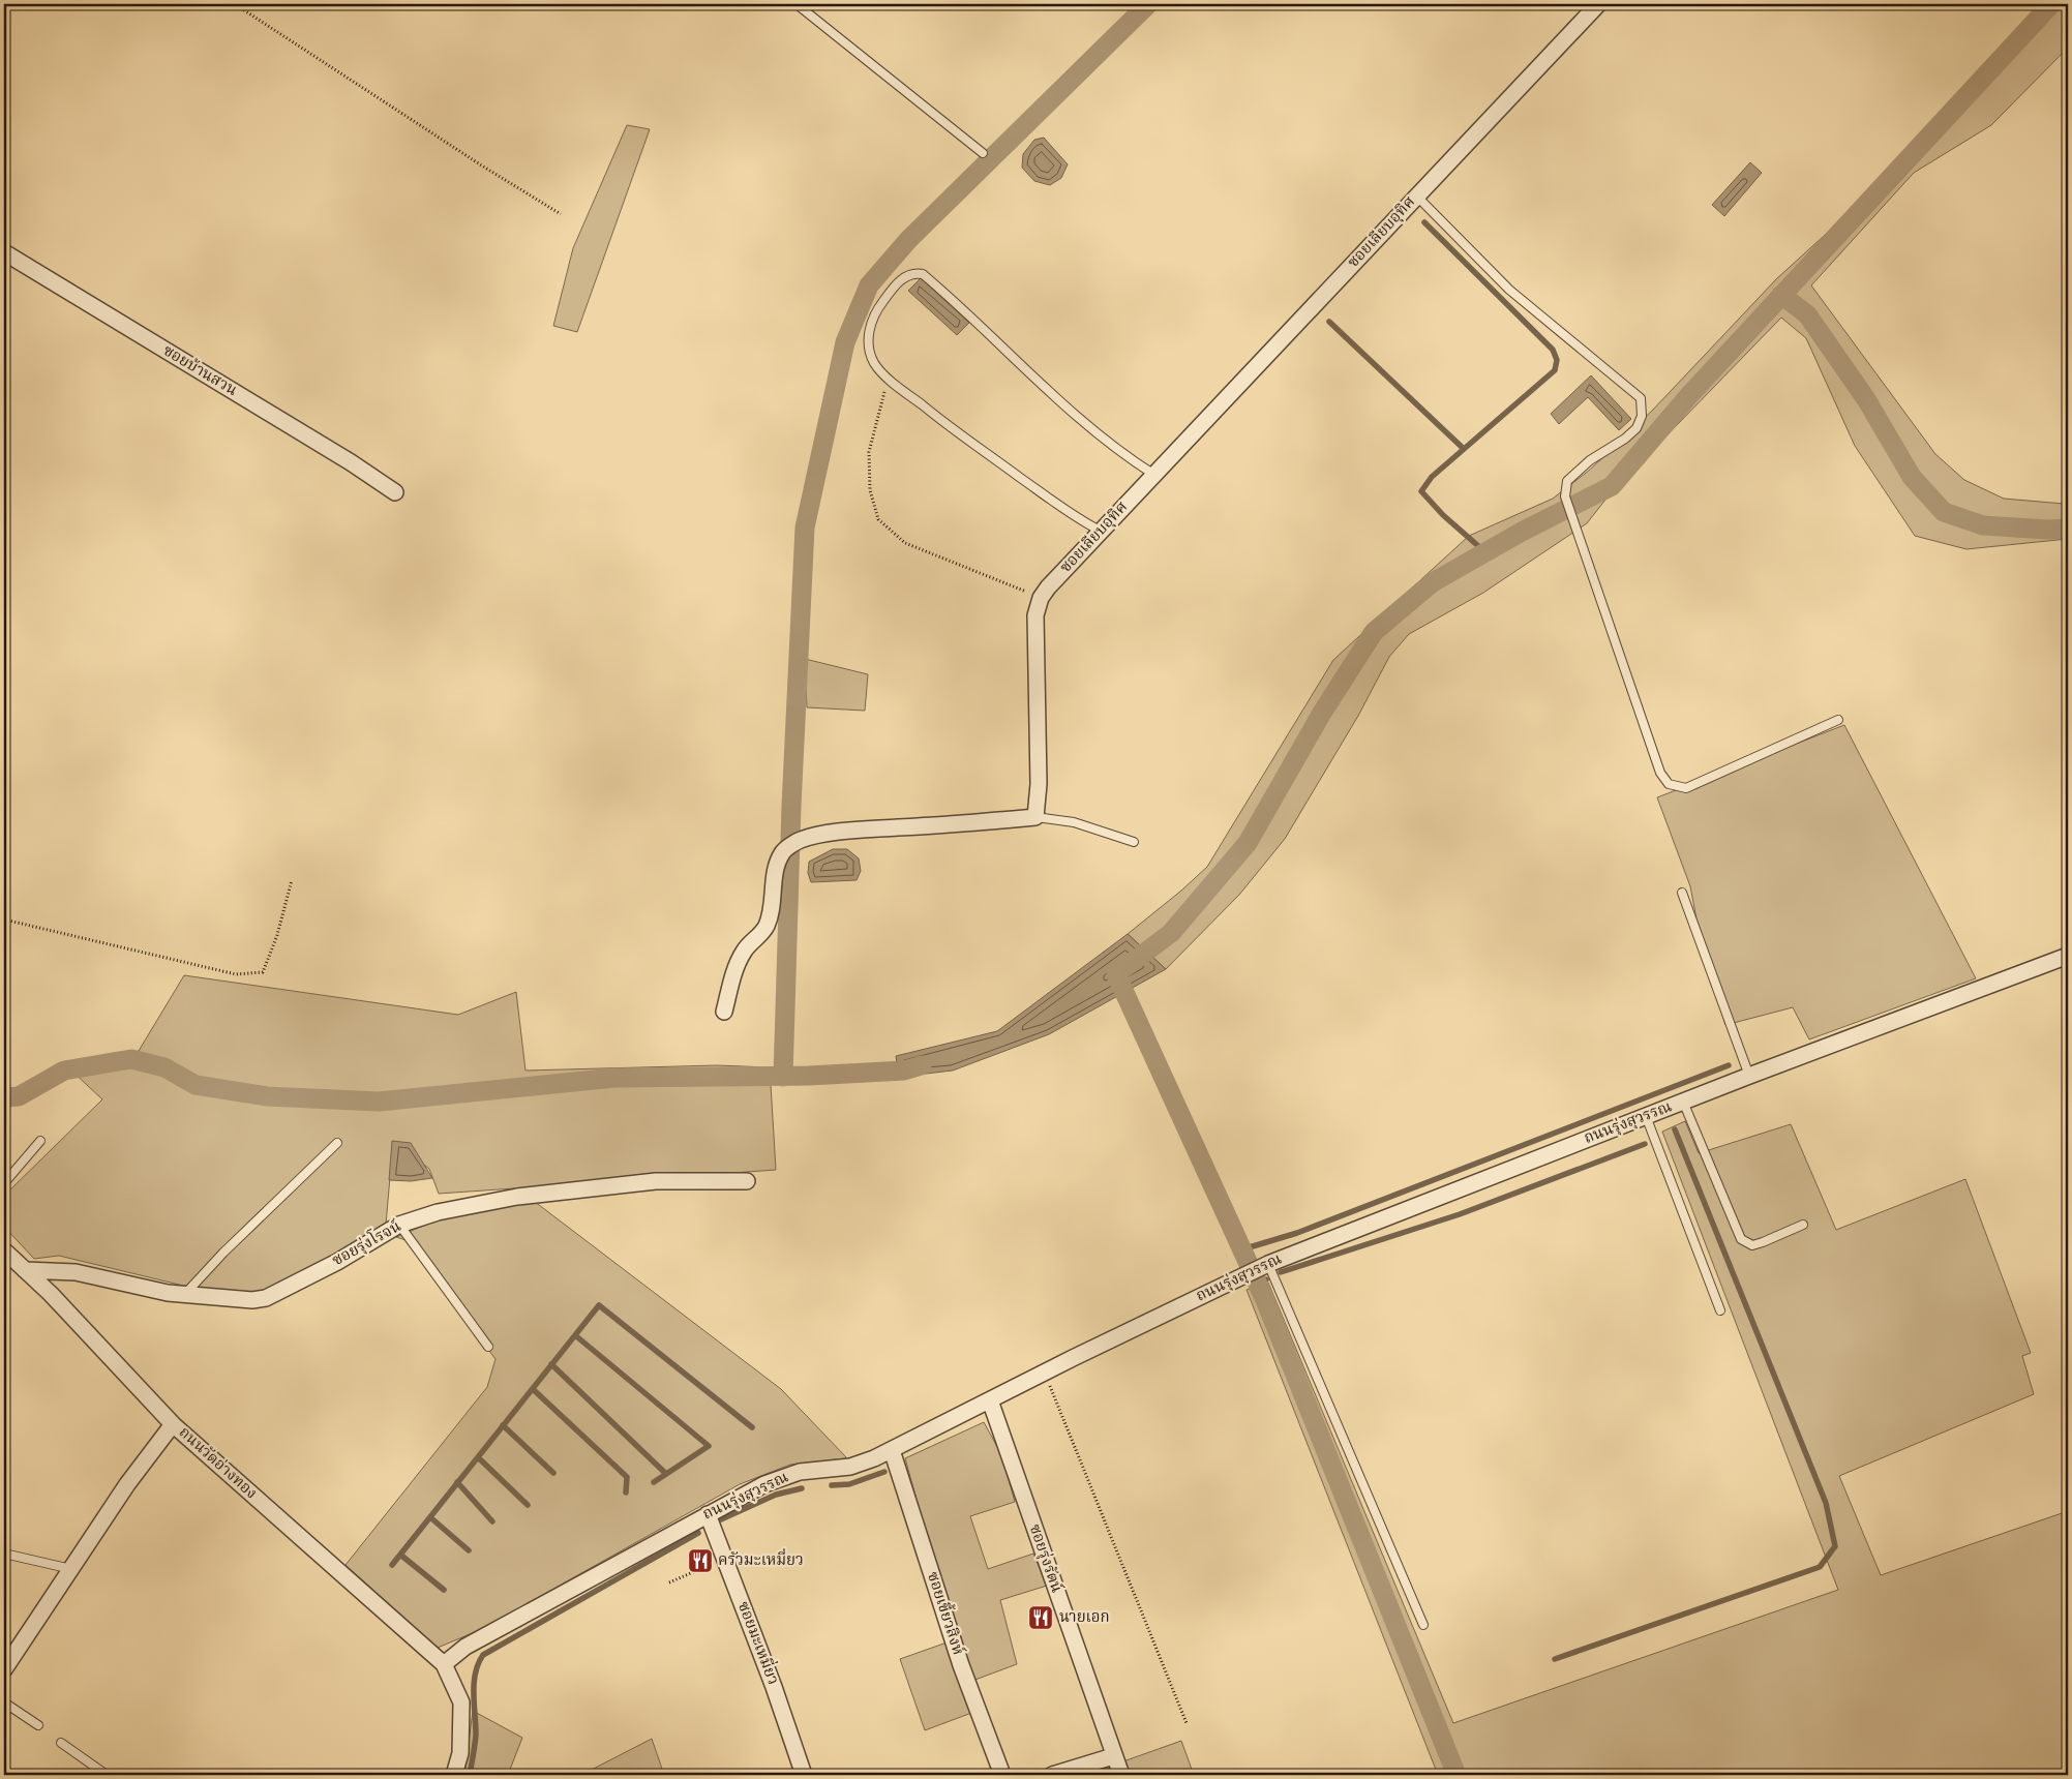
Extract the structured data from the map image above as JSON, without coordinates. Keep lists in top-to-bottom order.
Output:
{
  "streets": {
    "street": [
      "ซอยเลียบอุทิศ",
      "ซอยบ้านสวน",
      "ถนนรุ่งสุวรรณ",
      "ซอยรุ่งโรจน์",
      "ถนนวัดอ่างทอง",
      "ซอยรุ่งรัตน์",
      "ซอยเขี้ยวสิงห์",
      "ซอยมะเหมี่ยว"
    ]
  },
  "crossings": [
    ["ถนนรุ่งสุวรรณ", "ถนนวัดอ่างทอง"],
    ["ถนนรุ่งสุวรรณ", "ซอยรุ่งรัตน์"],
    ["ถนนรุ่งสุวรรณ", "ซอยเขี้ยวสิงห์"],
    ["ถนนรุ่งสุวรรณ", "ซอยมะเหมี่ยว"],
    ["ซอยรุ่งโรจน์", "ถนนวัดอ่างทอง"]
  ],
  "places": {
    "restaurant": ["ครัวมะเหมี่ยว", "นายเอก"]
  }
}
